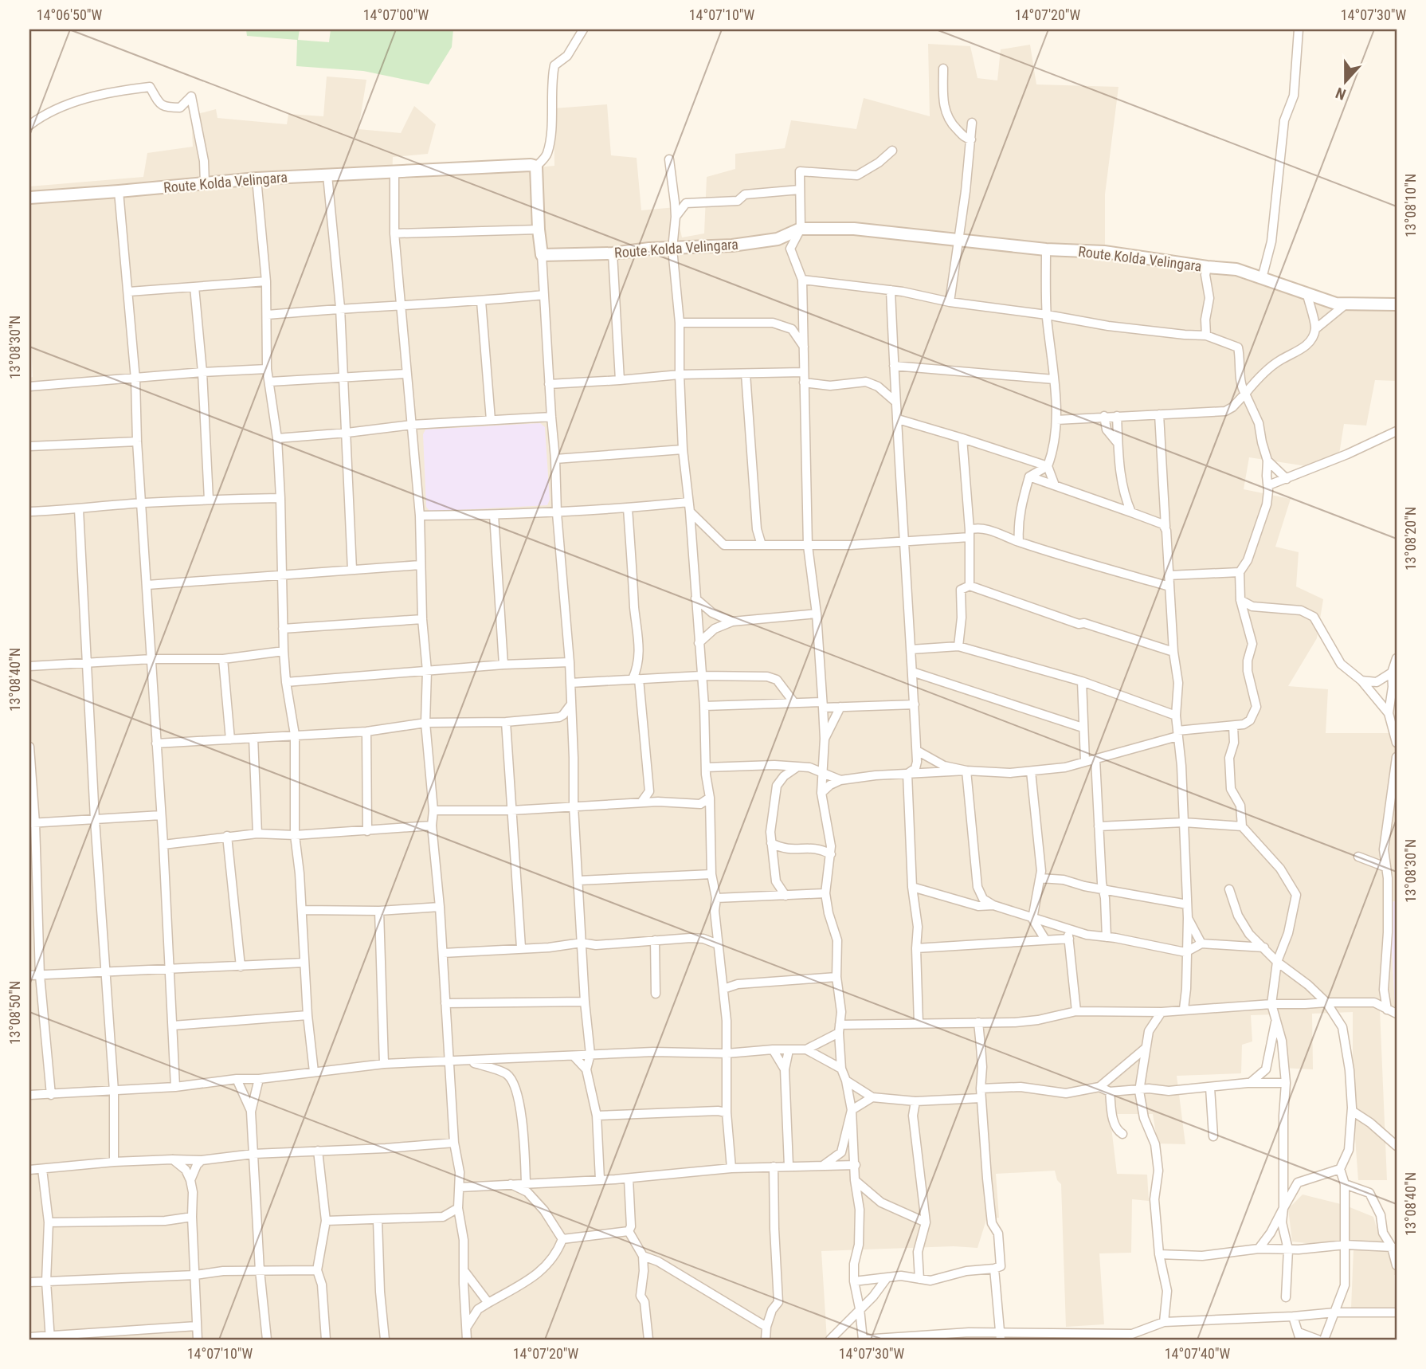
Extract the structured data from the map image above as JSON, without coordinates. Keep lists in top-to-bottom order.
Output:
{
  "streets": {
    "main road": ["Route Kolda Velingara"]
  },
  "north": "bottom",
  "coordinates": [
    "14°06'50\"W",
    "14°07'00\"W",
    "14°07'10\"W",
    "14°07'20\"W",
    "14°07'30\"W",
    "13°08'10\"N",
    "13°08'30\"N",
    "13°08'20\"N",
    "13°08'40\"N",
    "13°08'50\"N",
    "14°07'40\"W"
  ]
}
